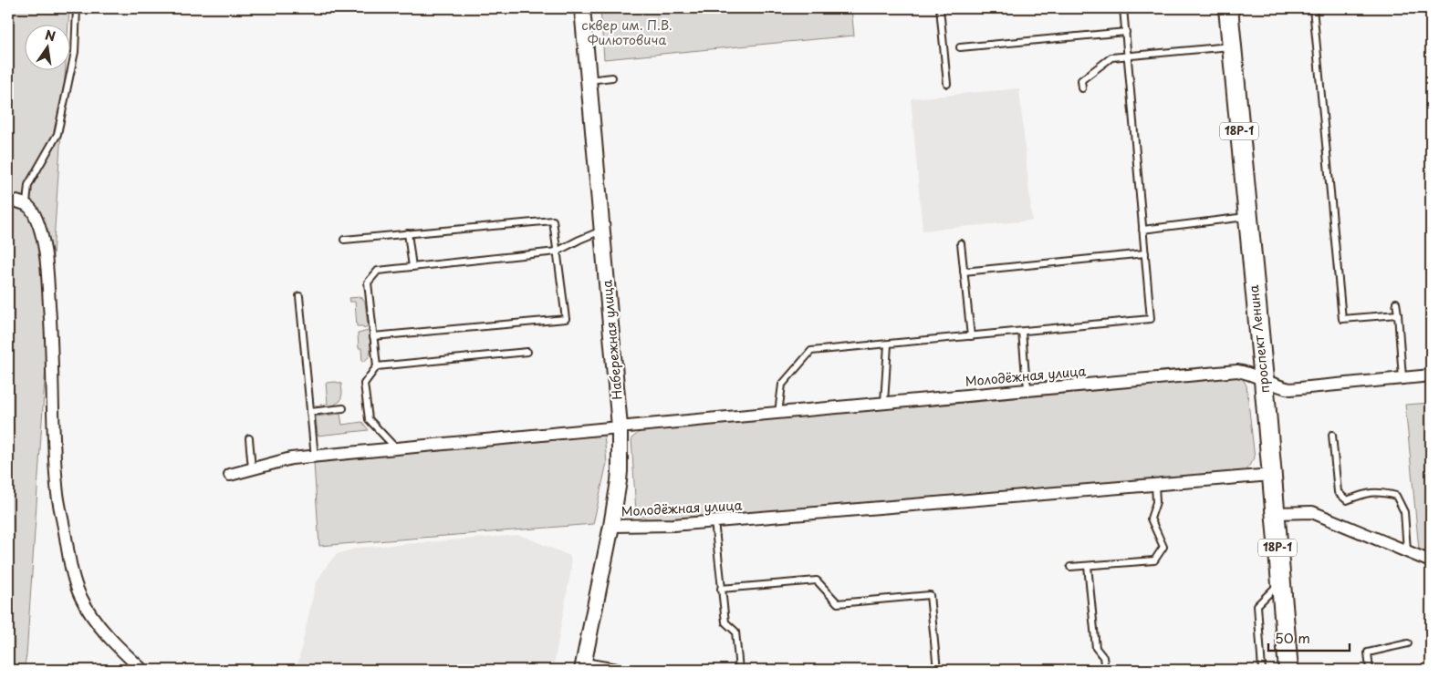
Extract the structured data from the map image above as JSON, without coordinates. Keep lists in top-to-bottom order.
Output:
{
  "streets": {
    "main road": ["18Р-1", "проспект Ленина"],
    "street": ["Набережная улица", "Молодёжная улица"]
  },
  "crossings": [
    ["проспект Ленина", "Молодёжная улица"],
    ["Набережная улица", "Молодёжная улица"]
  ],
  "parks": ["сквер им. П.В. Филютовича"],
  "scale_bar": "50 m",
  "north": "top"
}
